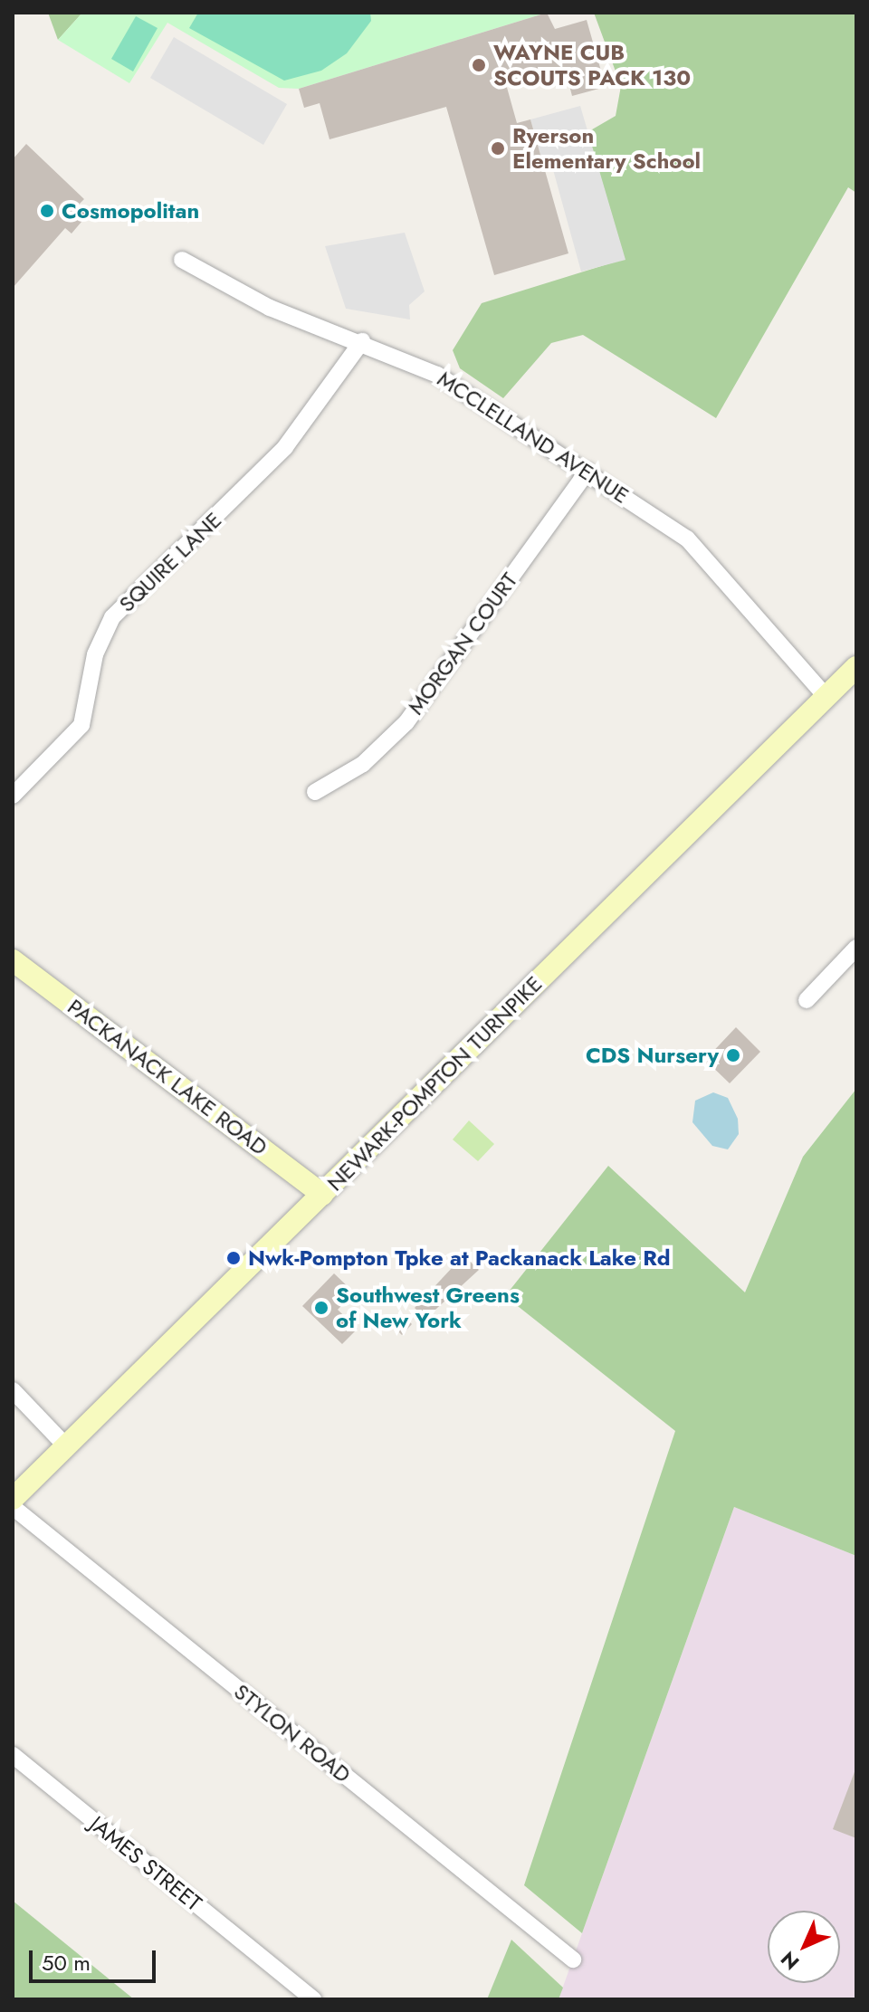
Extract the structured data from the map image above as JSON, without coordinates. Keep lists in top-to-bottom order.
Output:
{
  "streets": {
    "main road": ["PACKANACK LAKE ROAD", "NEWARK-POMPTON TURNPIKE"],
    "street": [
      "MCCLELLAND AVENUE",
      "SQUIRE LANE",
      "MORGAN COURT",
      "STYLON ROAD",
      "JAMES STREET"
    ]
  },
  "crossings": [
    ["MCCLELLAND AVENUE", "SQUIRE LANE"],
    ["MCCLELLAND AVENUE", "MORGAN COURT"],
    ["MCCLELLAND AVENUE", "NEWARK-POMPTON TURNPIKE"],
    ["PACKANACK LAKE ROAD", "NEWARK-POMPTON TURNPIKE"]
  ],
  "places": [
    "WAYNE CUB SCOUTS PACK 130",
    "Ryerson Elementary School",
    "Cosmopolitan",
    "CDS Nursery",
    "Nwk-Pompton Tpke at Packanack Lake Rd",
    "Southwest Greens of New York"
  ],
  "scale_bar": "50 m",
  "north": "bottom left"
}
